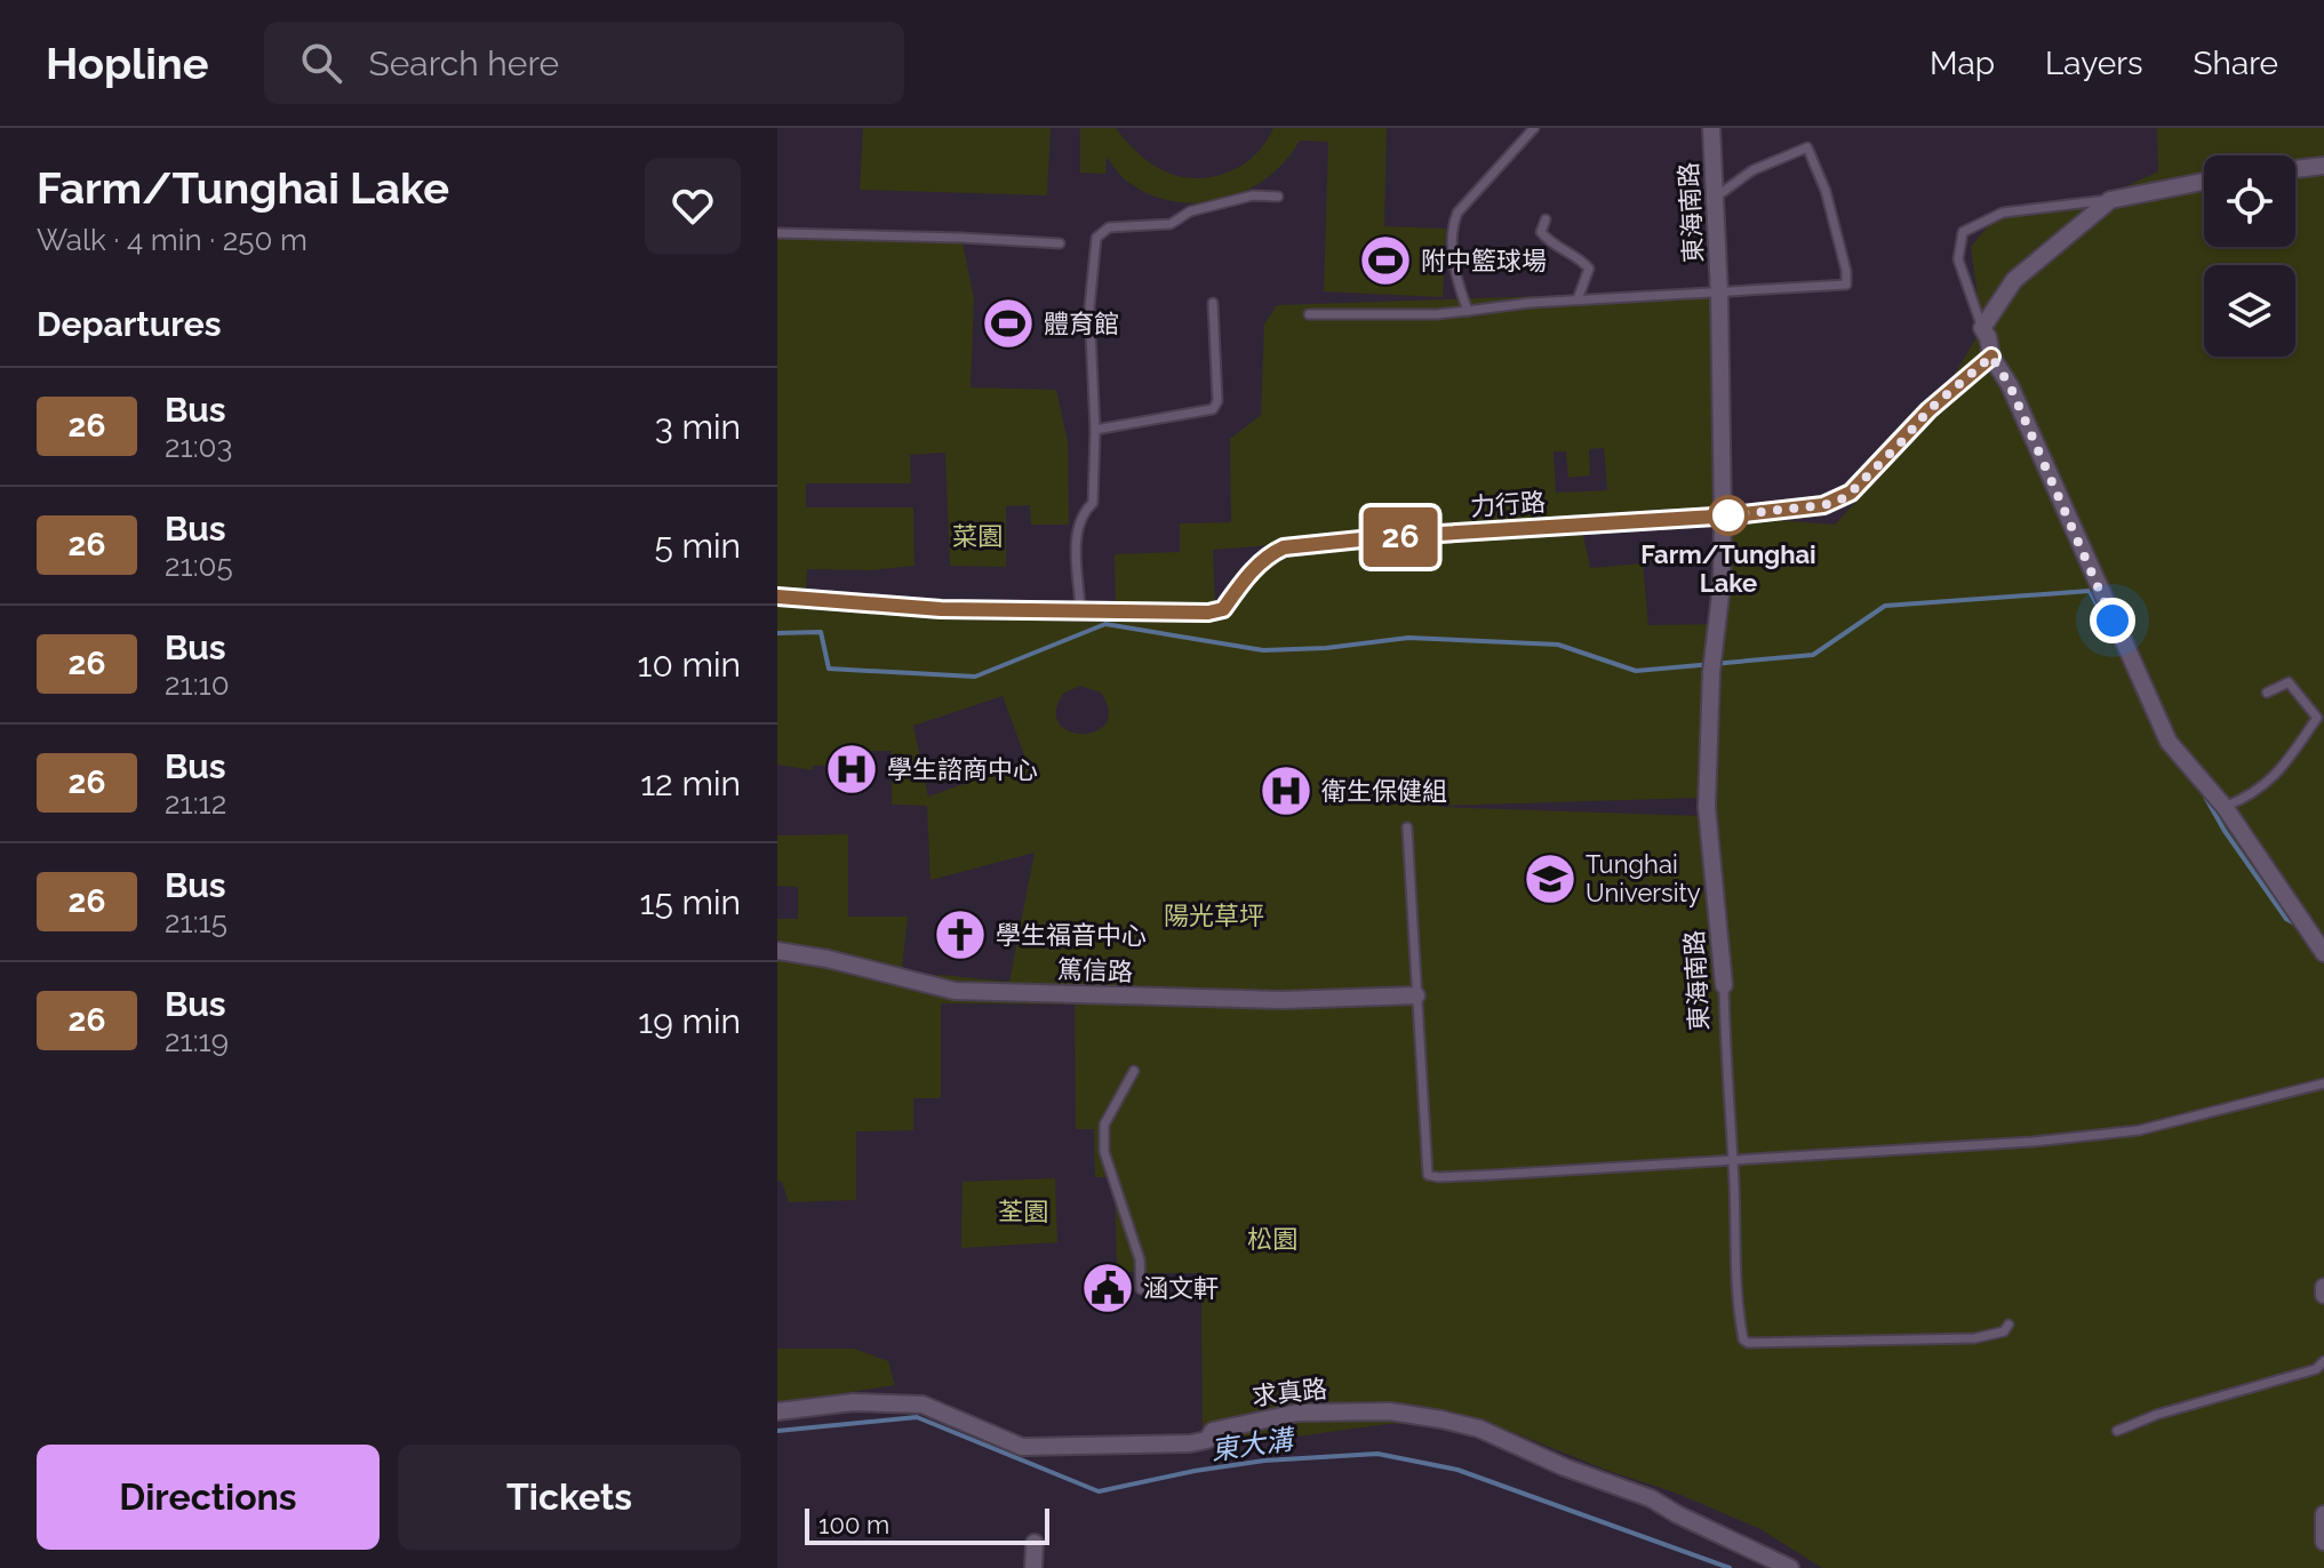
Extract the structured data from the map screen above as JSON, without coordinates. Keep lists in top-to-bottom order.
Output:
{
  "streets": {
    "street": [
      "東海南路",
      "力行路",
      "篤信路",
      "求真路"
    ]
  },
  "crossings": [
    ["東海南路", "力行路"]
  ],
  "water": ["東大溝"],
  "parks": [
    "菜園",
    "陽光草坪",
    "荃園",
    "松園"
  ],
  "places": {
    "sports": ["附中籃球場", "體育館"],
    "other": ["Farm/Tunghai Lake"],
    "hospital": ["學生諮商中心", "衛生保健組"],
    "school or university": ["Tunghai University"],
    "church": ["學生福音中心"],
    "public building": ["涵文軒"]
  },
  "lines": ["bus line 26"],
  "scale_bar": "100 m",
  "page": {
    "header": "Hopline",
    "search": "Search here",
    "nav": ["Map", "Layers", "Share"],
    "heading": [
      ["Farm/Tunghai Lake", "Walk · 4 min · 250 m"],
      "Departures"
    ],
    "on_map": "26",
    "list": [
      {
        "mark": "26",
        "name": "Bus",
        "note": "21:03",
        "value": "3 min"
      },
      {
        "mark": "26",
        "name": "Bus",
        "note": "21:05",
        "value": "5 min"
      },
      {
        "mark": "26",
        "name": "Bus",
        "note": "21:10",
        "value": "10 min"
      },
      {
        "mark": "26",
        "name": "Bus",
        "note": "21:12",
        "value": "12 min"
      },
      {
        "mark": "26",
        "name": "Bus",
        "note": "21:15",
        "value": "15 min"
      },
      {
        "mark": "26",
        "name": "Bus",
        "note": "21:19",
        "value": "19 min"
      }
    ],
    "buttons": ["Directions", "Tickets"],
    "scale": "100 m"
  }
}
